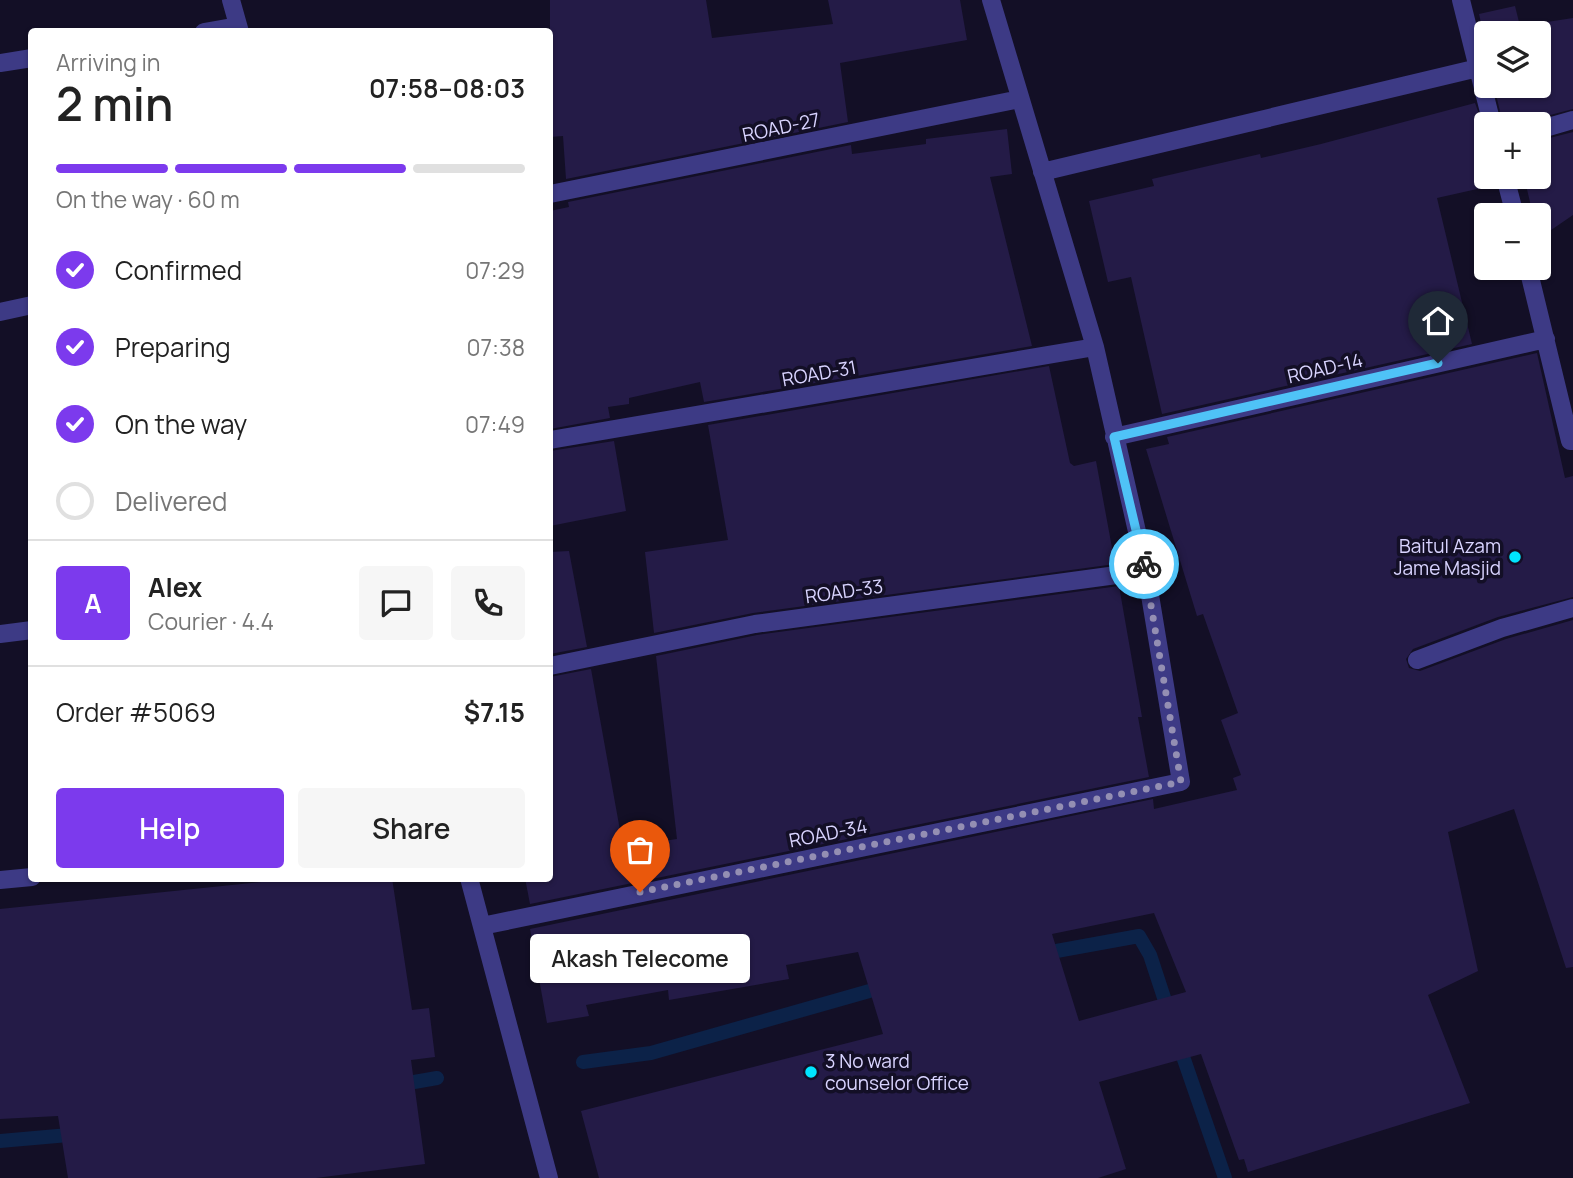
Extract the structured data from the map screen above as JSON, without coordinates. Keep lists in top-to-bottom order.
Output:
{
  "streets": {
    "street": [
      "ROAD-27",
      "ROAD-14",
      "ROAD-31",
      "ROAD-33",
      "ROAD-34"
    ]
  },
  "crossings": [
    ["ROAD-33", "ROAD-34"]
  ],
  "places": ["Baitul Azam Jame Masjid", "Akash Telecome", "3 No ward counselor Office"],
  "page": {
    "map_buttons": ["+", "−"],
    "heading": ["2 min", "Arriving in", "07:58–08:03"],
    "panel": [
      "Alex",
      "Courier · 4.4",
      "Order #5069",
      "$7.15"
    ],
    "bar": "On the way · 60 m",
    "list": [
      ["Confirmed", "07:29"],
      ["Preparing", "07:38"],
      ["On the way", "07:49"],
      "Delivered"
    ],
    "round": "A",
    "buttons": ["Help", "Share"],
    "bubble": "Akash Telecome"
  }
}
